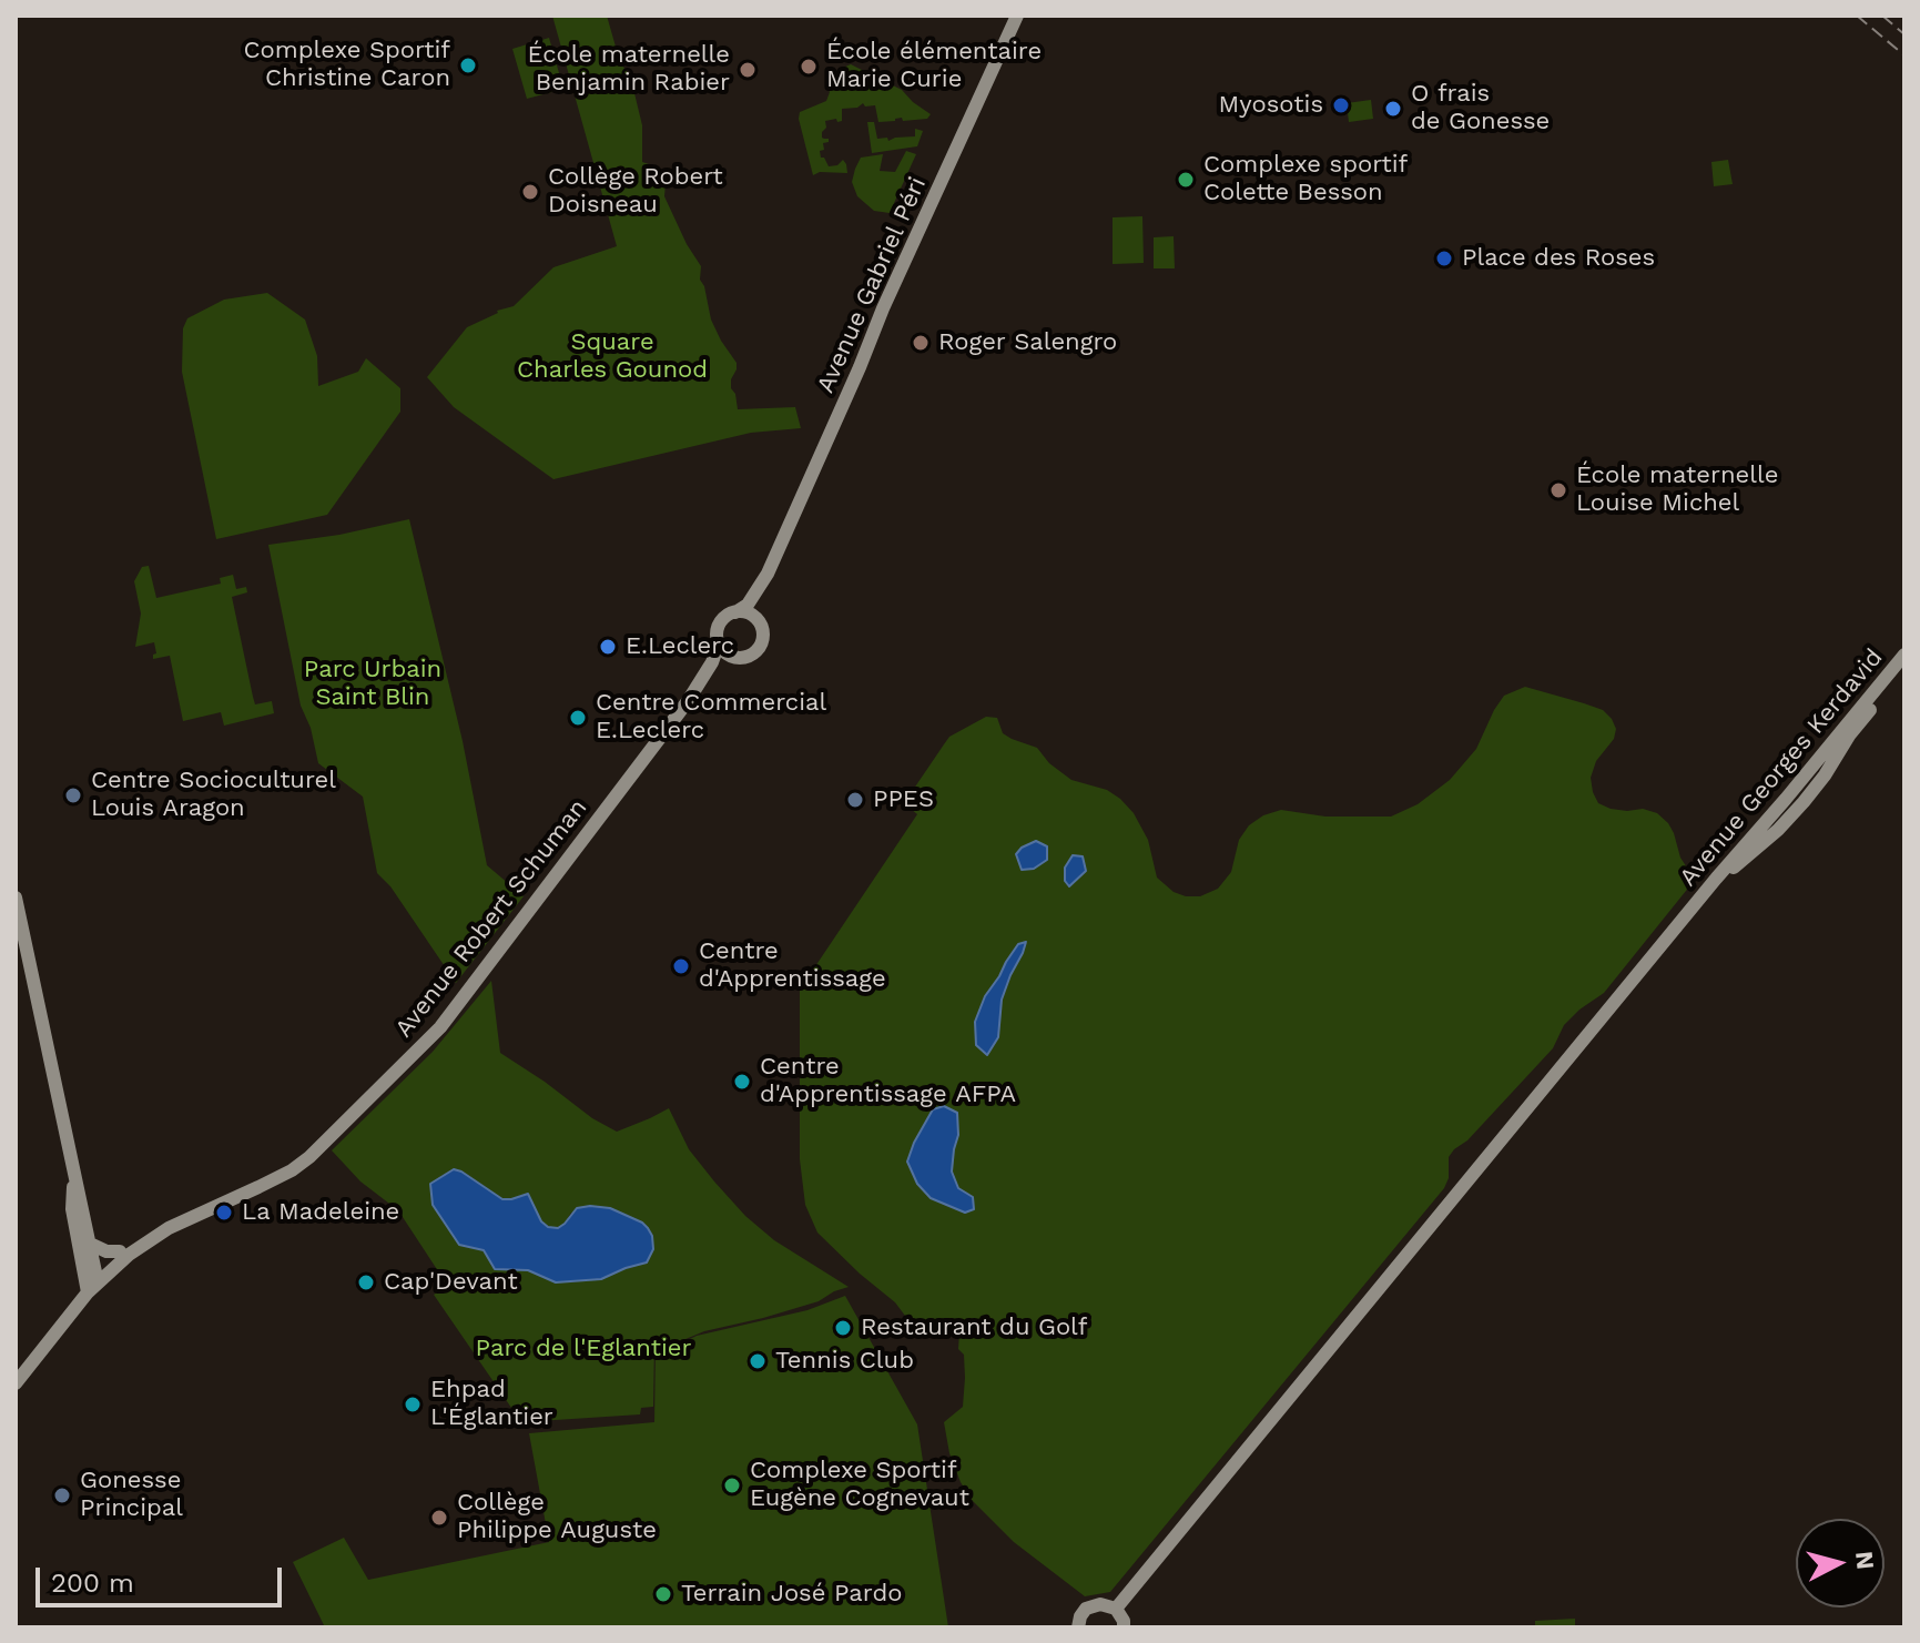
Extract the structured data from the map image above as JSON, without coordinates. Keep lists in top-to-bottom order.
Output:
{
  "streets": {
    "main road": ["Avenue Gabriel Péri", "Avenue Georges Kerdavid", "Avenue Robert Schuman"]
  },
  "crossings": [
    ["Avenue Gabriel Péri", "Avenue Robert Schuman"]
  ],
  "parks": ["Square Charles Gounod", "Parc Urbain Saint Blin", "Parc de l'Eglantier"],
  "places": [
    "Complexe Sportif Christine Caron",
    "École élémentaire Marie Curie",
    "École maternelle Benjamin Rabier",
    "Myosotis",
    "O frais de Gonesse",
    "Complexe sportif Colette Besson",
    "Collège Robert Doisneau",
    "Place des Roses",
    "Roger Salengro",
    "École maternelle Louise Michel",
    "E.Leclerc",
    "Centre Commercial E.Leclerc",
    "Centre Socioculturel Louis Aragon",
    "PPES",
    "Centre d'Apprentissage",
    "Centre d'Apprentissage AFPA",
    "La Madeleine",
    "Cap'Devant",
    "Restaurant du Golf",
    "Tennis Club",
    "Ehpad L'Églantier",
    "Complexe Sportif Eugène Cognevaut",
    "Gonesse Principal",
    "Collège Philippe Auguste",
    "Terrain José Pardo"
  ],
  "scale_bar": "200 m",
  "north": "right"
}
